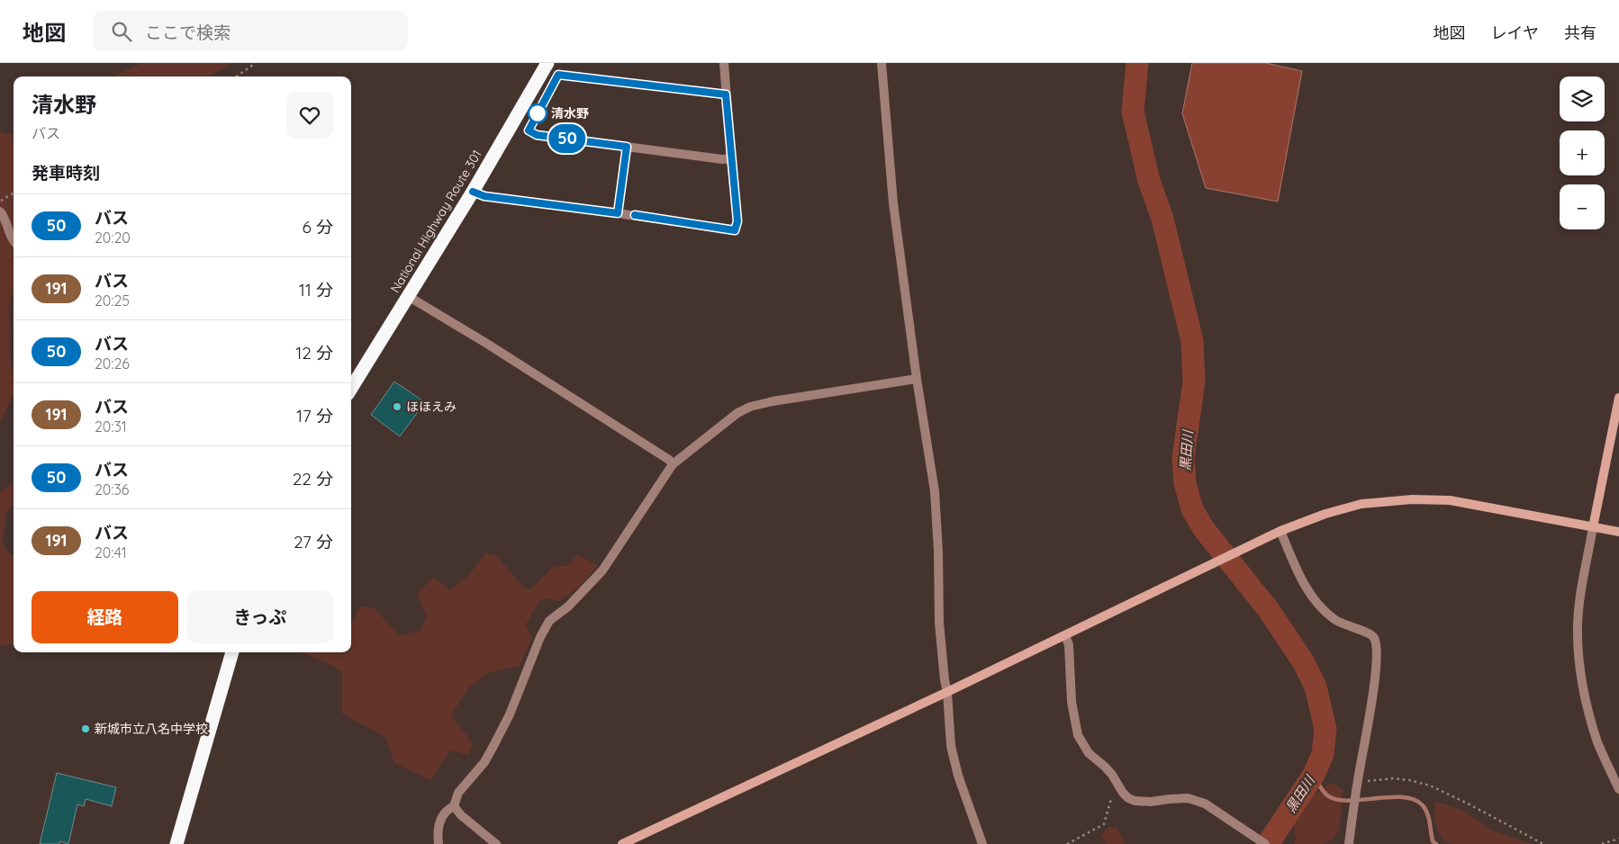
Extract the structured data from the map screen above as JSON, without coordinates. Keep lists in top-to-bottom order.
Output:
{
  "streets": {
    "highway": ["National Highway Route 301"]
  },
  "water": ["黒田川"],
  "places": ["清水野", "ほほえみ", "新城市立八名中学校"],
  "lines": ["bus line 50"],
  "page": {
    "header": "地図",
    "search": "ここで検索",
    "nav": ["地図", "レイヤ", "共有"],
    "on_map": "50",
    "map_buttons": ["+", "−"],
    "heading": [
      ["清水野", "バス"],
      "発車時刻"
    ],
    "list": [
      {
        "mark": "50",
        "name": "バス",
        "note": "20:20",
        "value": "6 分"
      },
      {
        "mark": "191",
        "name": "バス",
        "note": "20:25",
        "value": "11 分"
      },
      {
        "mark": "50",
        "name": "バス",
        "note": "20:26",
        "value": "12 分"
      },
      {
        "mark": "191",
        "name": "バス",
        "note": "20:31",
        "value": "17 分"
      },
      {
        "mark": "50",
        "name": "バス",
        "note": "20:36",
        "value": "22 分"
      },
      {
        "mark": "191",
        "name": "バス",
        "note": "20:41",
        "value": "27 分"
      }
    ],
    "buttons": ["経路", "きっぷ"]
  }
}
